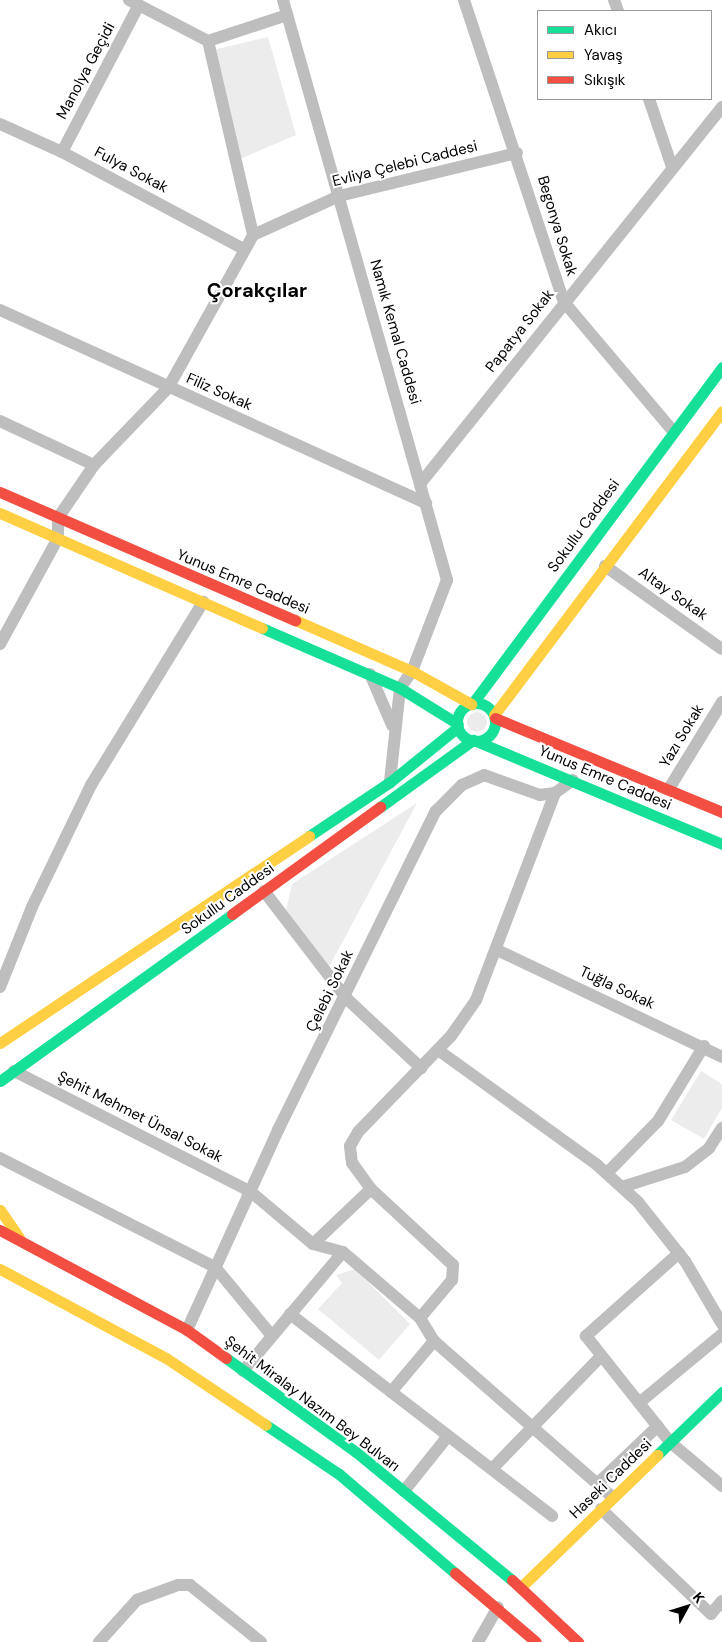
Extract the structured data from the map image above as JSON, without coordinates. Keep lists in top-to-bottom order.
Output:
{
  "streets": {
    "main road": [
      "Sokullu Caddesi",
      "Yunus Emre Caddesi",
      "Şehit Miralay Nazım Bey Bulvarı",
      "Haseki Caddesi"
    ],
    "street": [
      "Manolya Geçidi",
      "Evliya Çelebi Caddesi",
      "Fulya Sokak",
      "Begonya Sokak",
      "Papatya Sokak",
      "Namık Kemal Caddesi",
      "Filiz Sokak",
      "Altay Sokak",
      "Yazı Sokak",
      "Tuğla Sokak",
      "Çelebi Sokak",
      "Şehit Mehmet Ünsal Sokak"
    ]
  },
  "crossings": [
    ["Manolya Geçidi", "Fulya Sokak"],
    ["Evliya Çelebi Caddesi", "Begonya Sokak"],
    ["Evliya Çelebi Caddesi", "Namık Kemal Caddesi"],
    ["Begonya Sokak", "Papatya Sokak"],
    ["Begonya Sokak", "Sokullu Caddesi"],
    ["Papatya Sokak", "Namık Kemal Caddesi"],
    ["Namık Kemal Caddesi", "Filiz Sokak"],
    ["Namık Kemal Caddesi", "Yunus Emre Caddesi"],
    ["Sokullu Caddesi", "Yunus Emre Caddesi"],
    ["Sokullu Caddesi", "Şehit Mehmet Ünsal Sokak"],
    ["Yunus Emre Caddesi", "Yazı Sokak"],
    ["Çelebi Sokak", "Şehit Mehmet Ünsal Sokak"],
    ["Çelebi Sokak", "Şehit Miralay Nazım Bey Bulvarı"],
    ["Şehit Miralay Nazım Bey Bulvarı", "Haseki Caddesi"]
  ],
  "districts": ["Çorakçılar"],
  "legend": ["Akıcı", "Yavaş", "Sıkışık"],
  "north": "top right"
}
